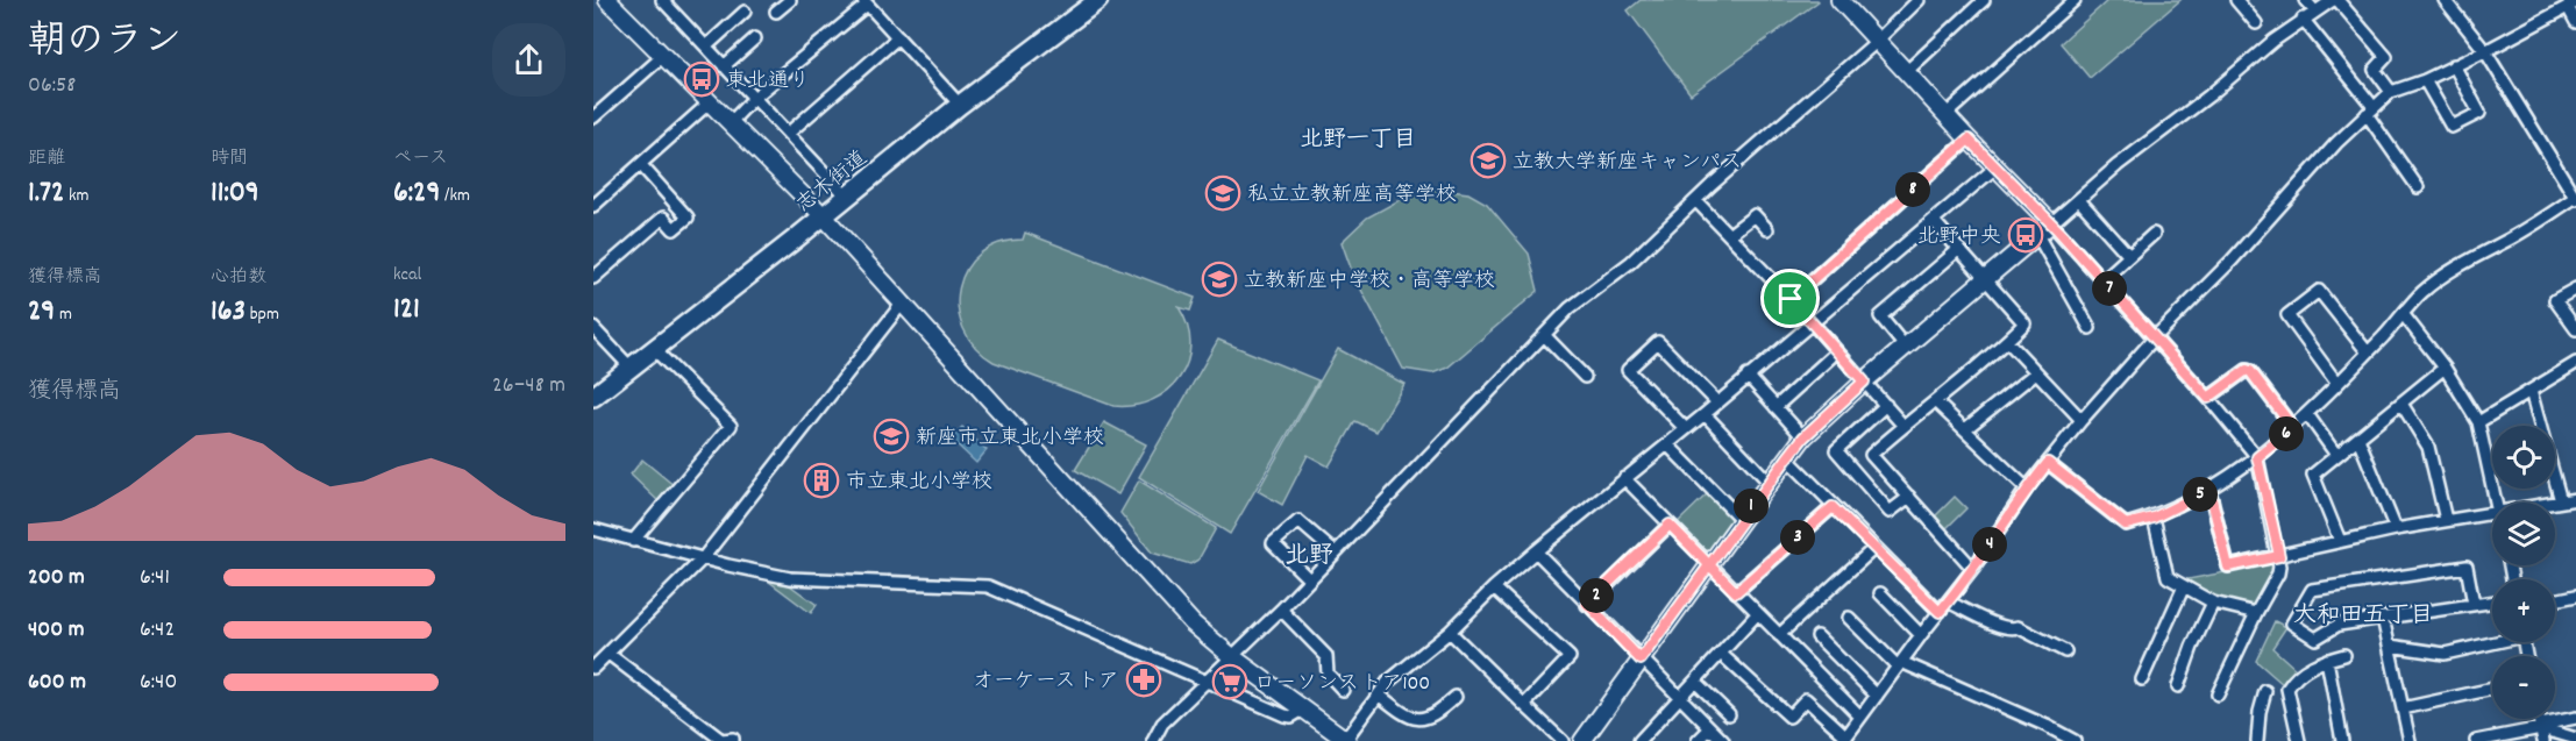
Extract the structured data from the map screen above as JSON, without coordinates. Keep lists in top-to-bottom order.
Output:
{
  "streets": {
    "main road": ["志木街道"]
  },
  "districts": ["北野一丁目", "北野", "大和田五丁目"],
  "places": {
    "bus stop": ["東北通り", "北野中央"],
    "school or university": [
      "立教大学新座キャンパス",
      "私立立教新座高等学校",
      "立教新座中学校・高等学校",
      "新座市立東北小学校"
    ],
    "building": ["市立東北小学校"],
    "pharmacy": ["オーケーストア"],
    "supermarket": ["ローソンストア100"]
  },
  "page": {
    "heading": ["朝のラン", "06:58"],
    "stats": [
      ["距離", "1.72 km"],
      ["時間", "11:09"],
      ["ペース", "6:29 /km"],
      ["獲得標高", "29 m"],
      ["心拍数", "163 bpm"],
      ["kcal", "121"]
    ],
    "pins": [
      "8",
      "7",
      "6",
      "5",
      "1",
      "3",
      "4",
      "2"
    ],
    "chart": ["獲得標高", "26–48 m"],
    "map_buttons": ["+", "−"],
    "list": [
      {
        "name": "200 m",
        "note": "6:41"
      },
      {
        "name": "400 m",
        "note": "6:42"
      },
      {
        "name": "600 m",
        "note": "6:40"
      }
    ]
  }
}
